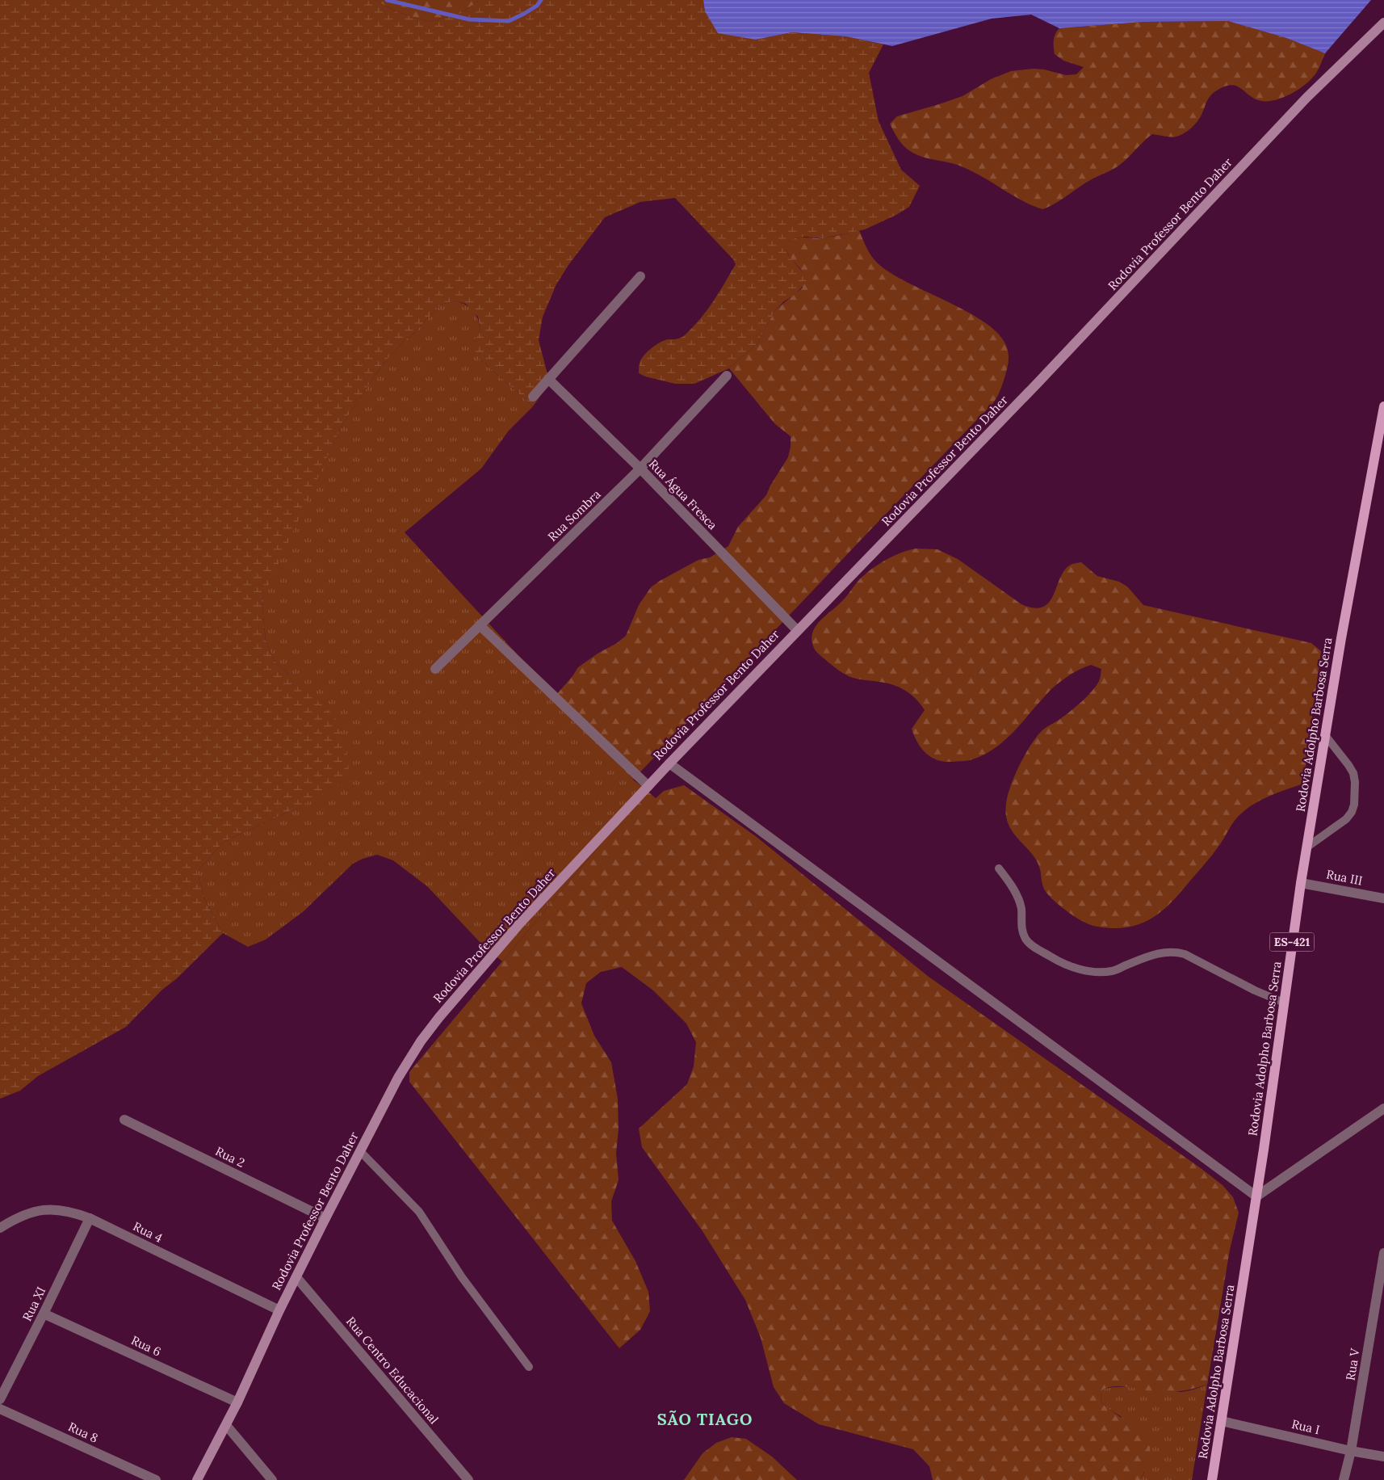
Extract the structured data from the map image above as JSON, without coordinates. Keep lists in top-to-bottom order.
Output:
{
  "streets": {
    "main road": ["Rodovia Adolpho Barbosa Serra", "ES-421"],
    "street": [
      "Rodovia Professor Bento Daher",
      "Rua Água Fresca",
      "Rua Sombra",
      "Rua III",
      "Rua 2",
      "Rua 4",
      "Rua XI",
      "Rua 6",
      "Rua V",
      "Rua Centro Educacional",
      "Rua I",
      "Rua 8"
    ]
  },
  "crossings": [
    ["Rodovia Professor Bento Daher", "Rua Água Fresca"],
    ["Rodovia Professor Bento Daher", "Rua 2"],
    ["Rodovia Professor Bento Daher", "Rua 4"],
    ["Rodovia Professor Bento Daher", "Rua 6"],
    ["Rodovia Professor Bento Daher", "Rua Centro Educacional"],
    ["Rua Água Fresca", "Rua Sombra"],
    ["Rodovia Adolpho Barbosa Serra", "Rua III"],
    ["Rodovia Adolpho Barbosa Serra", "Rua I"],
    ["Rua 4", "Rua XI"],
    ["Rua XI", "Rua 6"],
    ["Rua V", "Rua I"]
  ],
  "districts": ["SÃO TIAGO"]
}
